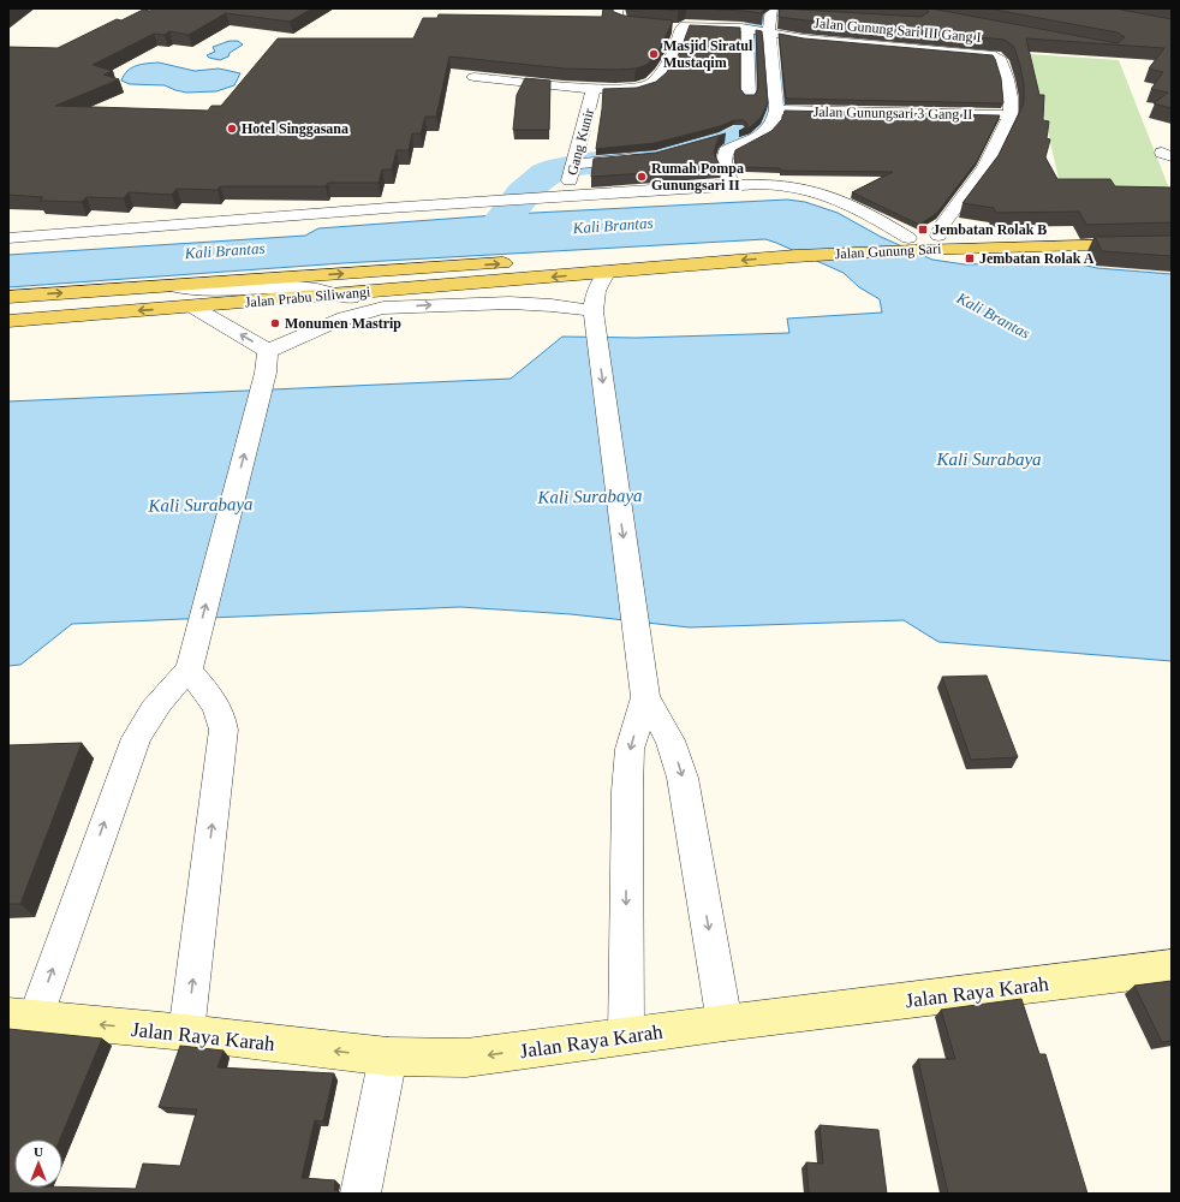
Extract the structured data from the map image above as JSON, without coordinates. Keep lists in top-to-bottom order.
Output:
{
  "streets": {
    "main road": ["Jalan Gunung Sari", "Jalan Prabu Siliwangi", "Jalan Raya Karah"],
    "street": ["Jalan Gunung Sari III Gang I", "Jalan Gunungsari 3 Gang II", "Gang Kunir"]
  },
  "crossings": [
    ["Jalan Gunung Sari III Gang I", "Jalan Gunungsari 3 Gang II"],
    ["Gang Kunir", "Jalan Gunung Sari"],
    ["Jalan Gunung Sari", "Jalan Prabu Siliwangi"]
  ],
  "one_way": ["Jalan Raya Karah"],
  "water": ["Kali Brantas", "Kali Surabaya"],
  "places": {
    "other": [
      "Masjid Siratul Mustaqim",
      "Hotel Singgasana",
      "Rumah Pompa Gunungsari II",
      "Monumen Mastrip"
    ],
    "transit": ["Jembatan Rolak B", "Jembatan Rolak A"]
  },
  "north": "top"
}
